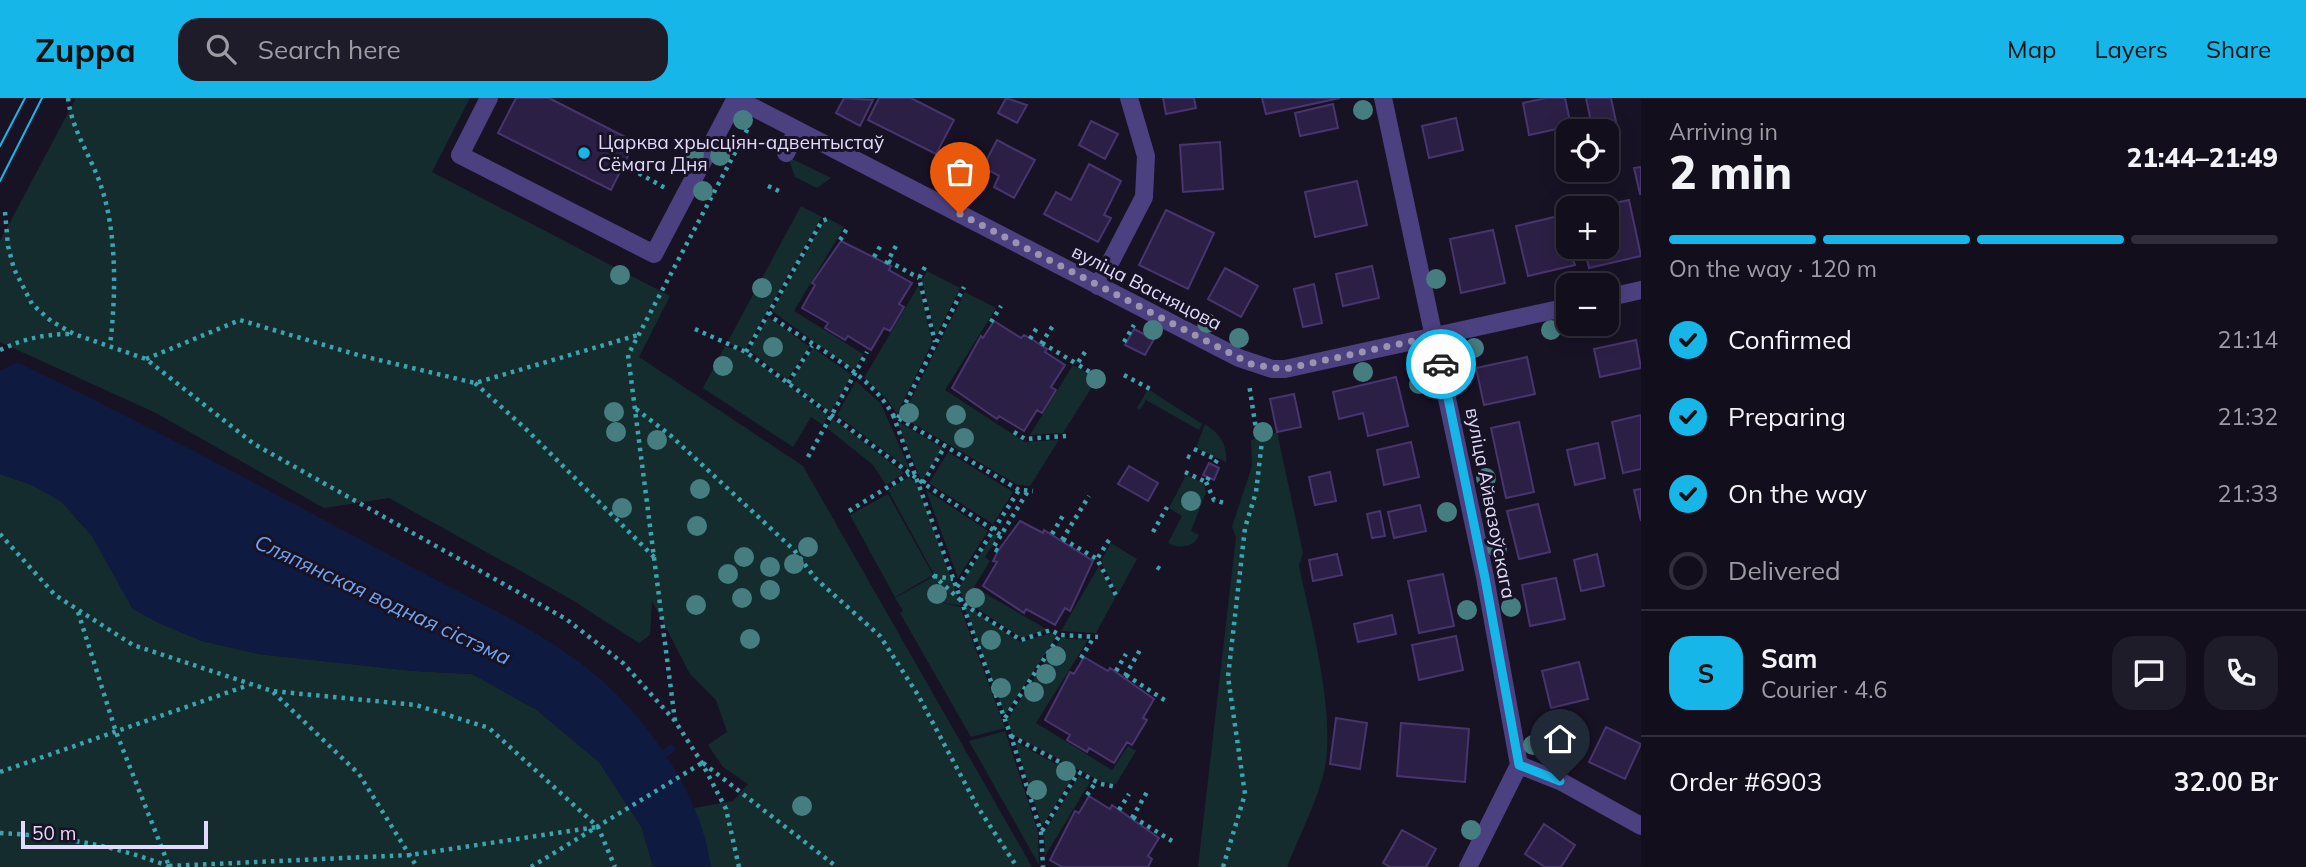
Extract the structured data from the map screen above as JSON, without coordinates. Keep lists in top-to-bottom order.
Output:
{
  "streets": {
    "street": ["вуліца Васняцова", "вуліца Айвазоўскага"]
  },
  "crossings": [
    ["вуліца Васняцова", "вуліца Айвазоўскага"]
  ],
  "water": ["Сляпянская водная сістэма"],
  "places": ["Царква хрысціян-адвентыстаў Сёмага Дня"],
  "scale_bar": "50 m",
  "page": {
    "header": "Zuppa",
    "search": "Search here",
    "nav": ["Map", "Layers", "Share"],
    "heading": ["2 min", "Arriving in", "21:44–21:49"],
    "panel": [
      "Sam",
      "Courier · 4.6",
      "Order #6903",
      "32.00 Br"
    ],
    "map_buttons": ["+", "−"],
    "bar": "On the way · 120 m",
    "list": [
      ["Confirmed", "21:14"],
      ["Preparing", "21:32"],
      ["On the way", "21:33"],
      "Delivered"
    ],
    "round": "S",
    "scale": "50 m"
  }
}
